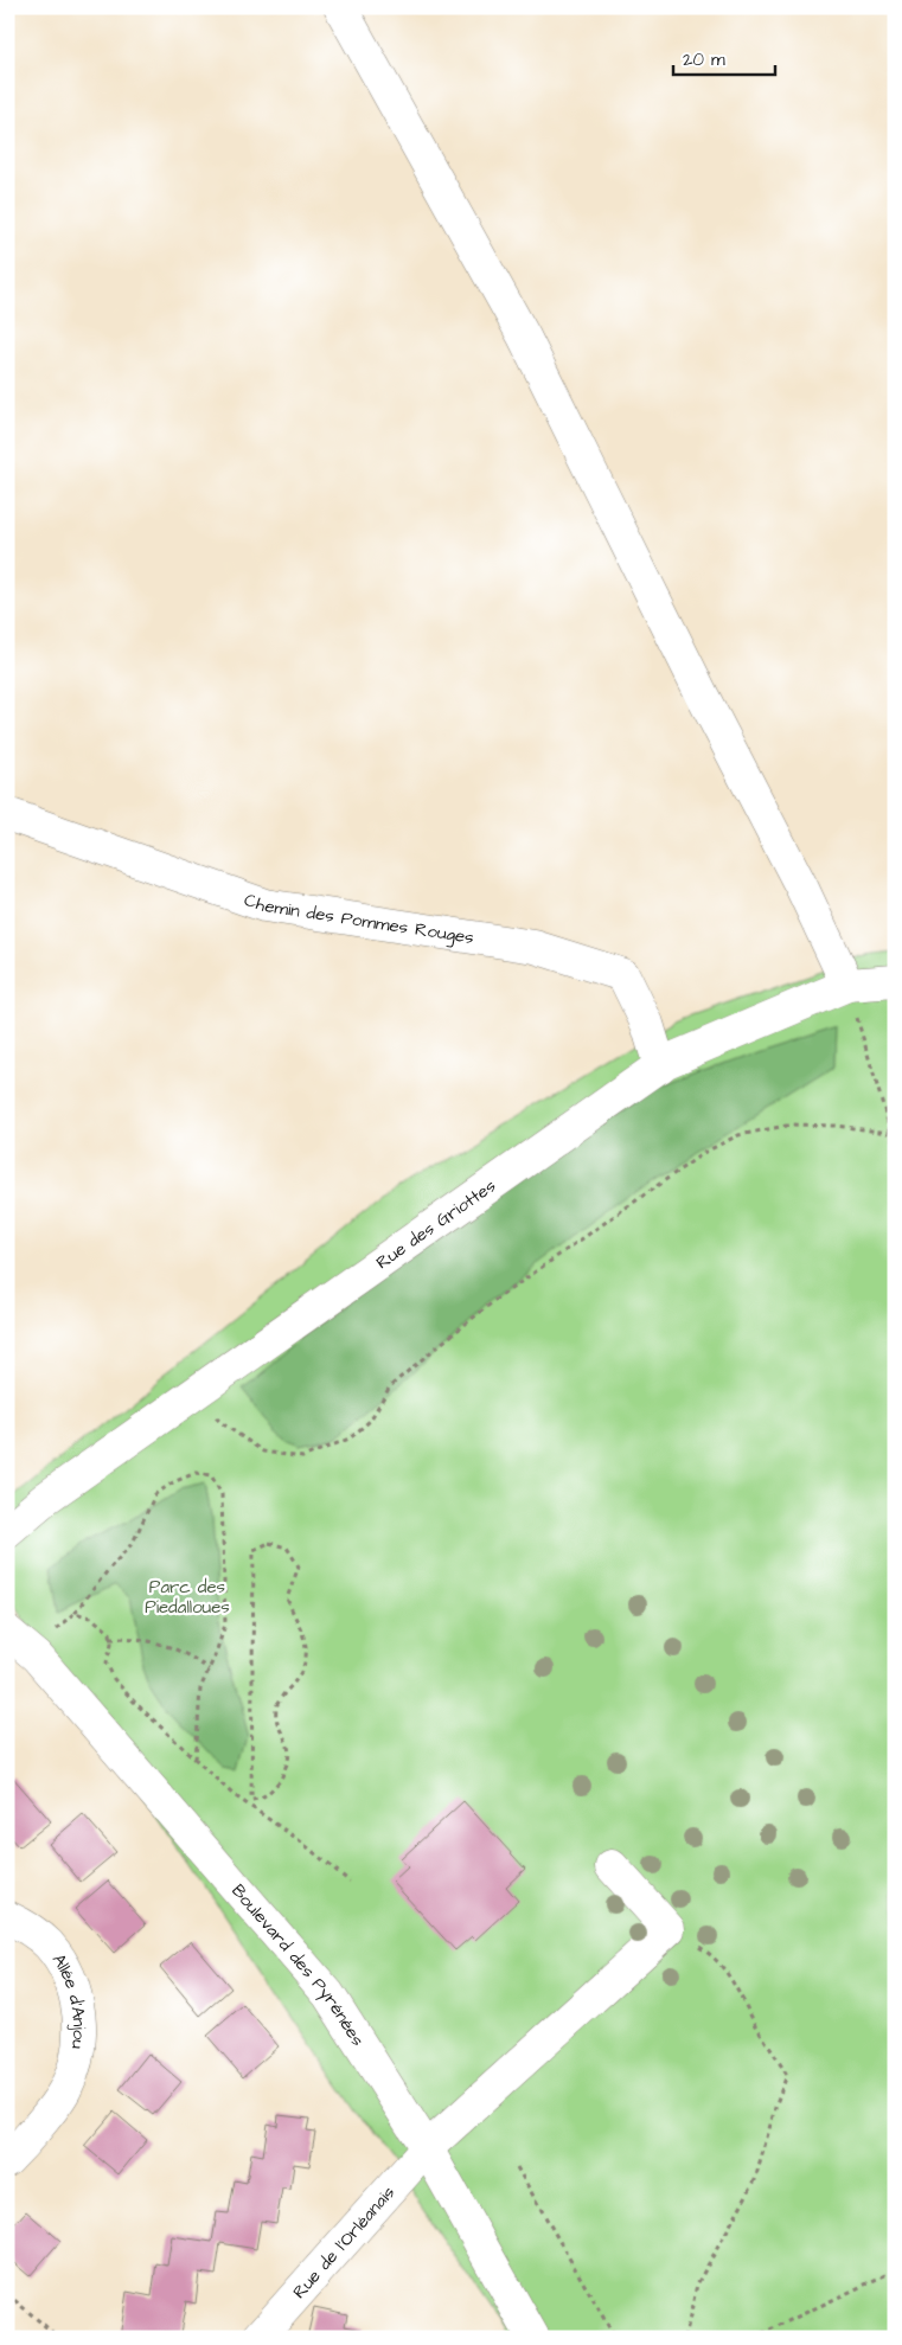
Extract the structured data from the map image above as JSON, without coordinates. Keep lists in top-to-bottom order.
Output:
{
  "streets": {
    "street": [
      "Chemin des Pommes Rouges",
      "Rue des Griottes",
      "Boulevard des Pyrénées",
      "Allée d'Anjou",
      "Rue de l'Orléanais"
    ]
  },
  "crossings": [
    ["Chemin des Pommes Rouges", "Rue des Griottes"],
    ["Boulevard des Pyrénées", "Rue de l'Orléanais"]
  ],
  "parks": ["Parc des Piedalloues"],
  "scale_bar": "20 m"
}
